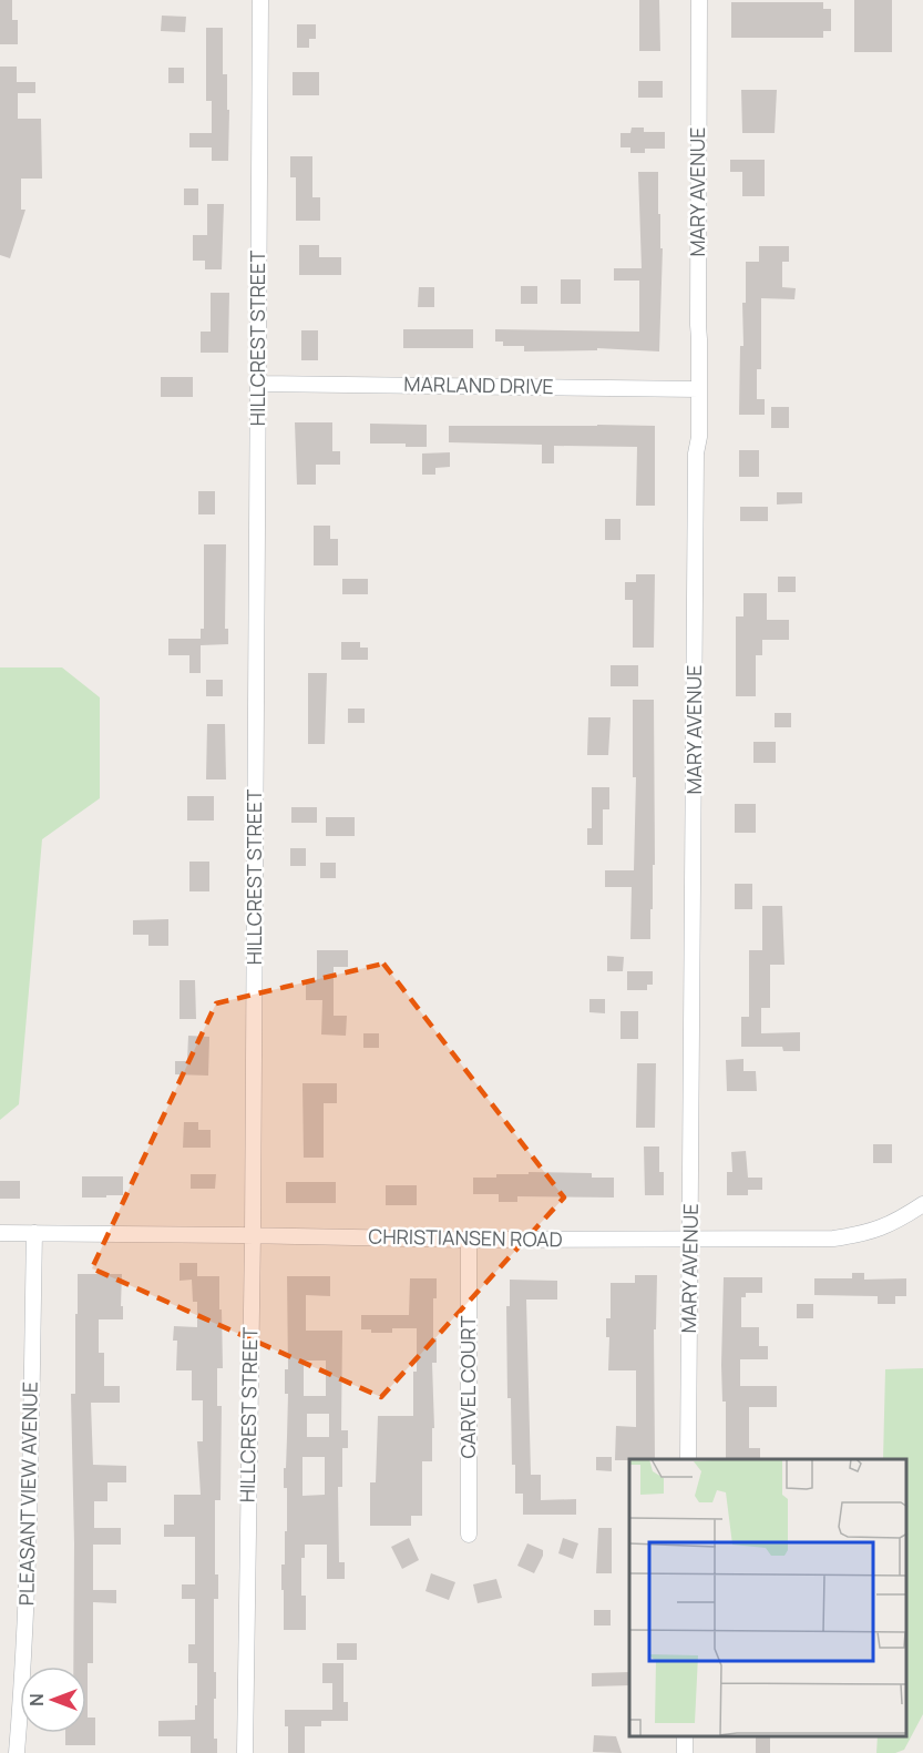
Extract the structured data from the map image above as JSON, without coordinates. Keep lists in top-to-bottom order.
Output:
{
  "streets": {
    "street": [
      "MARY AVENUE",
      "HILLCREST STREET",
      "MARLAND DRIVE",
      "CHRISTIANSEN ROAD",
      "CARVEL COURT",
      "PLEASANT VIEW AVENUE"
    ]
  },
  "crossings": [
    ["MARY AVENUE", "MARLAND DRIVE"],
    ["MARY AVENUE", "CHRISTIANSEN ROAD"],
    ["HILLCREST STREET", "MARLAND DRIVE"],
    ["HILLCREST STREET", "CHRISTIANSEN ROAD"],
    ["CHRISTIANSEN ROAD", "CARVEL COURT"],
    ["CHRISTIANSEN ROAD", "PLEASANT VIEW AVENUE"]
  ],
  "north": "left"
}
